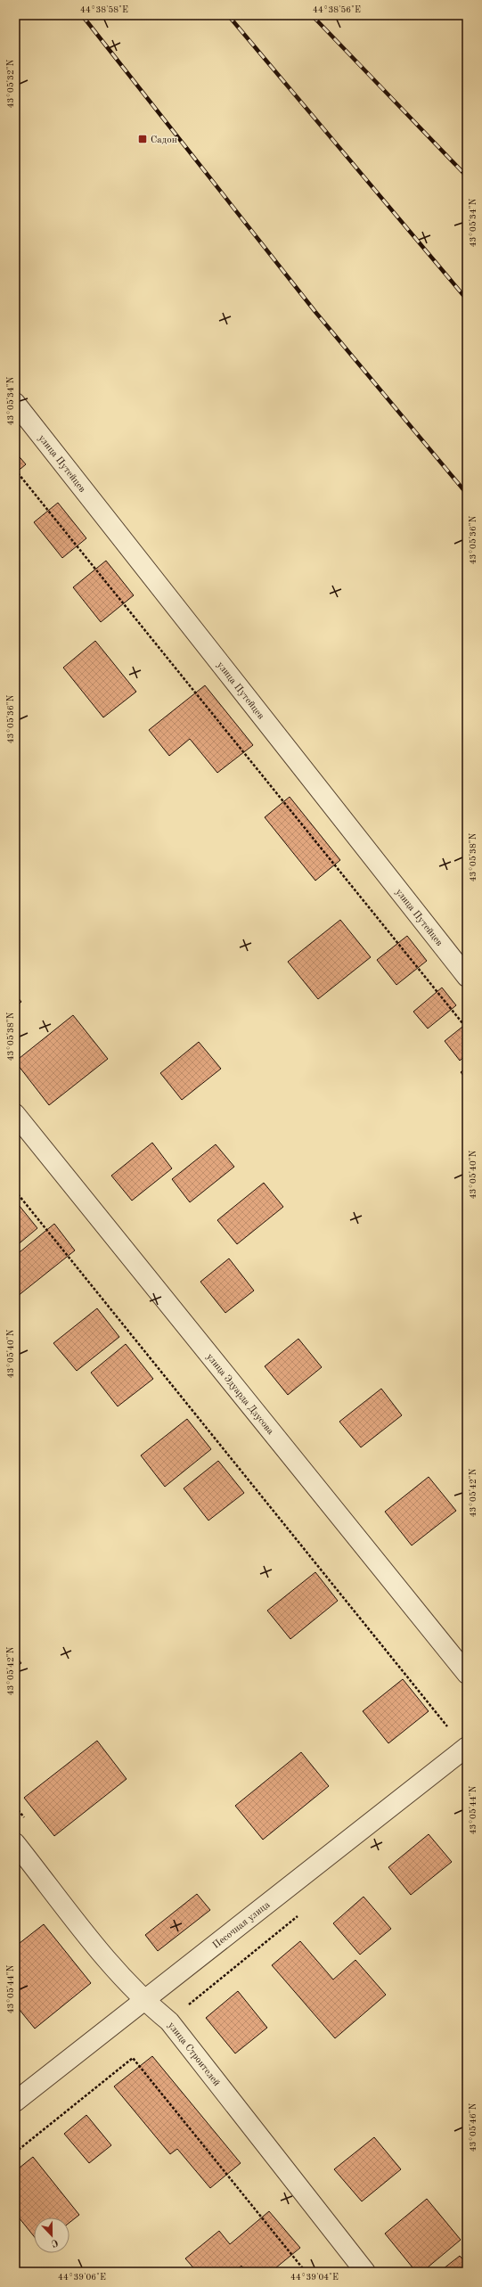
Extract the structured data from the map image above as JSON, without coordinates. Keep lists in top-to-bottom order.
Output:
{
  "streets": {
    "street": [
      "улица Путейцев",
      "улица Эдуарда Дзусова",
      "Песочная улица",
      "улица Строителей"
    ]
  },
  "crossings": [
    ["Песочная улица", "улица Строителей"]
  ],
  "places": {
    "transit": ["Садон"]
  },
  "north": "bottom",
  "coordinates": [
    "44°38'58\"E",
    "44°38'56\"E",
    "43°05'32\"N",
    "43°05'34\"N",
    "43°05'36\"N",
    "43°05'38\"N",
    "43°05'40\"N",
    "43°05'42\"N",
    "43°05'44\"N",
    "43°05'46\"N",
    "44°39'06\"E",
    "44°39'04\"E"
  ]
}
